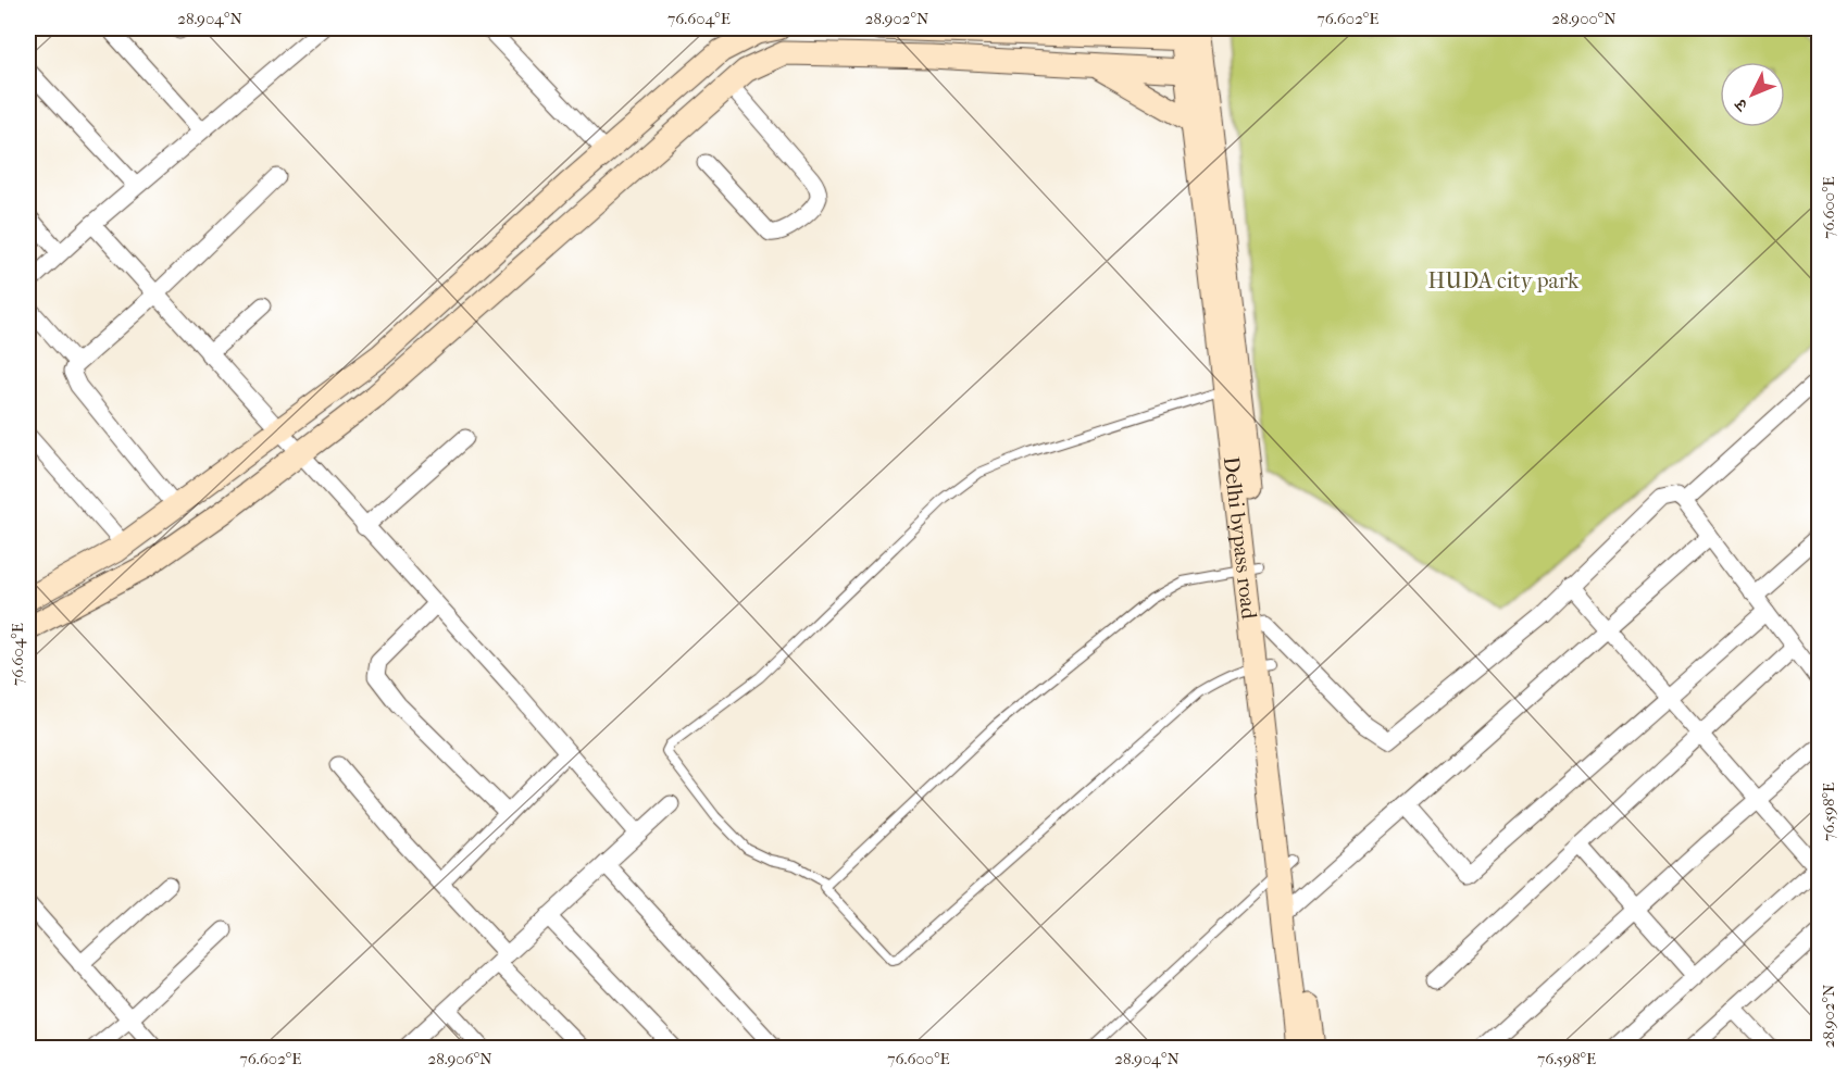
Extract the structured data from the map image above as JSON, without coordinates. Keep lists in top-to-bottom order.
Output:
{
  "streets": {
    "main road": ["Delhi bypass road"]
  },
  "parks": ["HUDA city park"],
  "north": "bottom left",
  "coordinates": [
    "28.904°N",
    "76.604°E",
    "28.902°N",
    "76.602°E",
    "28.900°N",
    "76.600°E",
    "76.598°E",
    "28.906°N"
  ]
}
